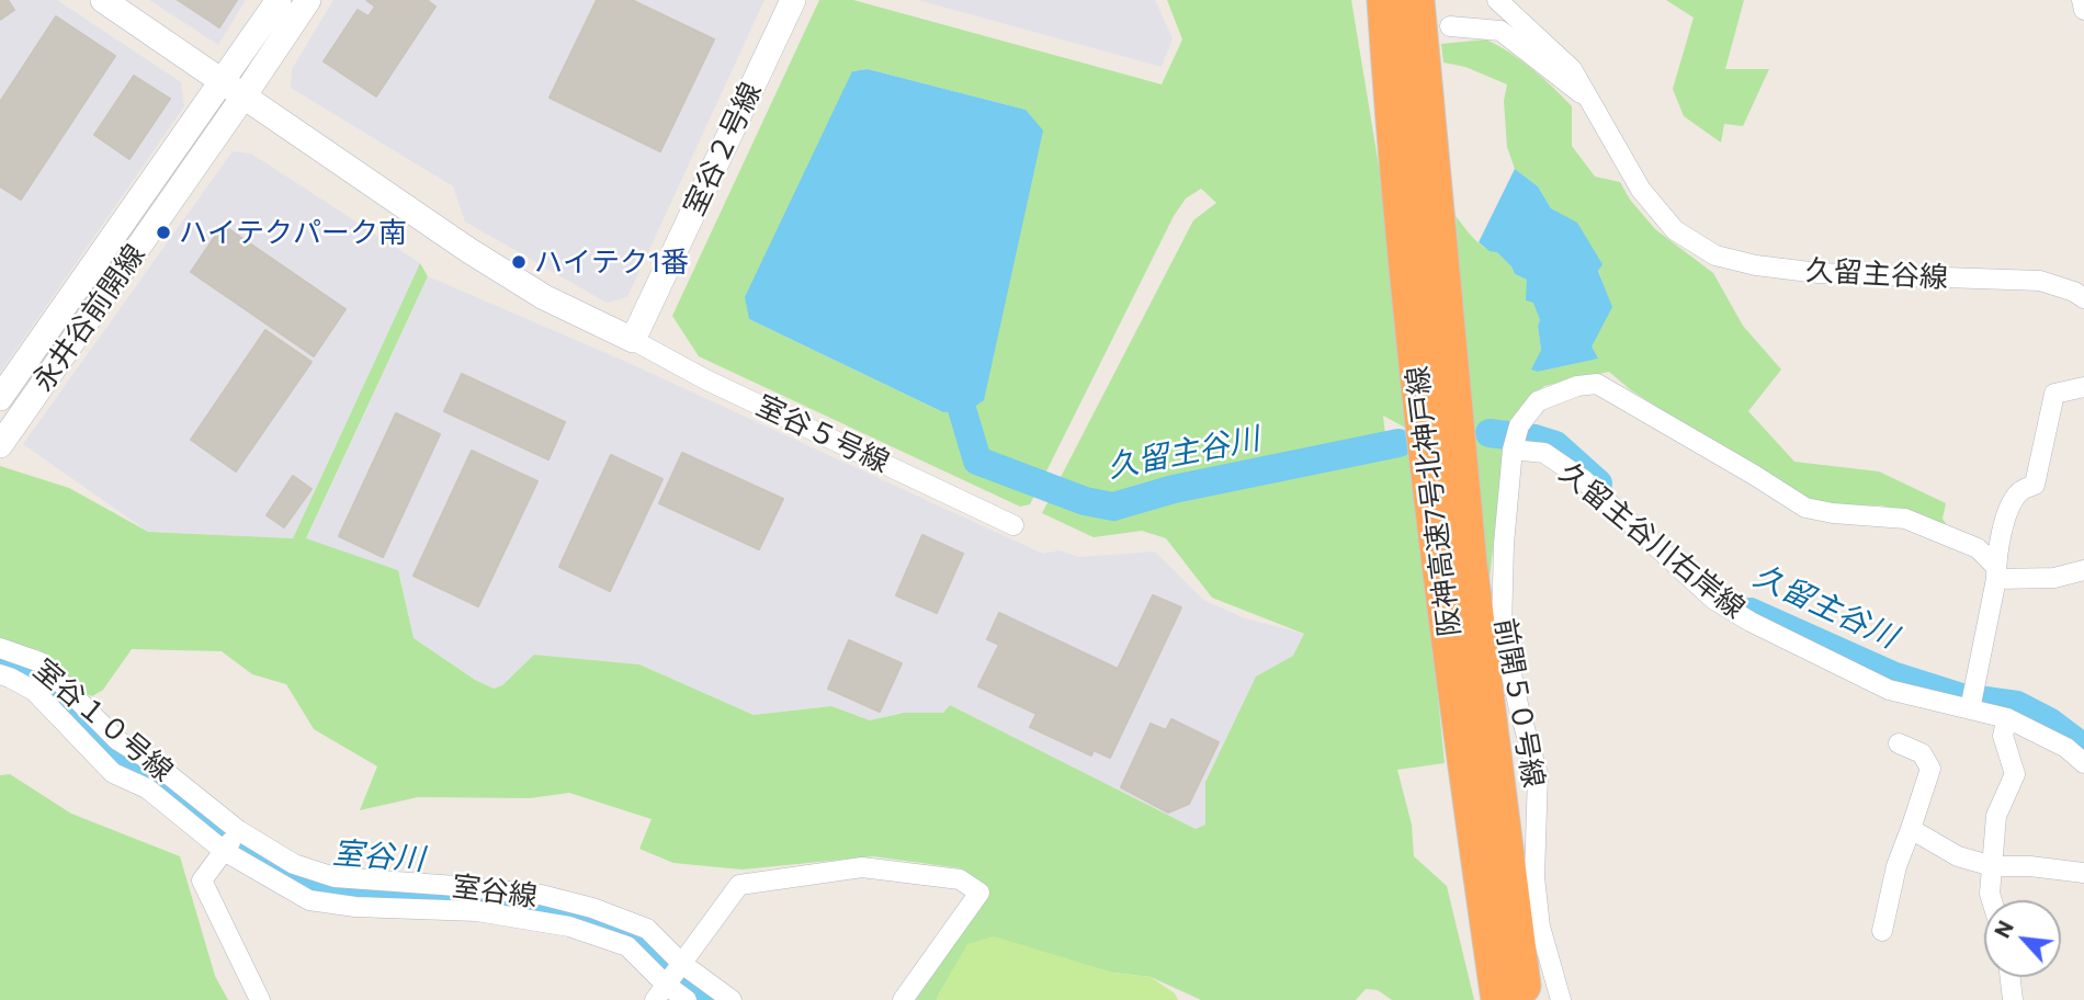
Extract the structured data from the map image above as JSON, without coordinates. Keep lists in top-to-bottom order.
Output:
{
  "streets": {
    "highway": ["阪神高速7号北神戸線"],
    "street": [
      "室谷２号線",
      "久留主谷線",
      "永井谷前開線",
      "室谷５号線",
      "久留主谷川右岸線",
      "前開５０号線",
      "室谷１０号線",
      "室谷線"
    ]
  },
  "crossings": [
    ["室谷２号線", "室谷５号線"],
    ["久留主谷川右岸線", "前開５０号線"],
    ["室谷１０号線", "室谷線"]
  ],
  "water": ["久留主谷川", "室谷川"],
  "places": ["ハイテクパーク南", "ハイテク1番"],
  "north": "top left"
}
